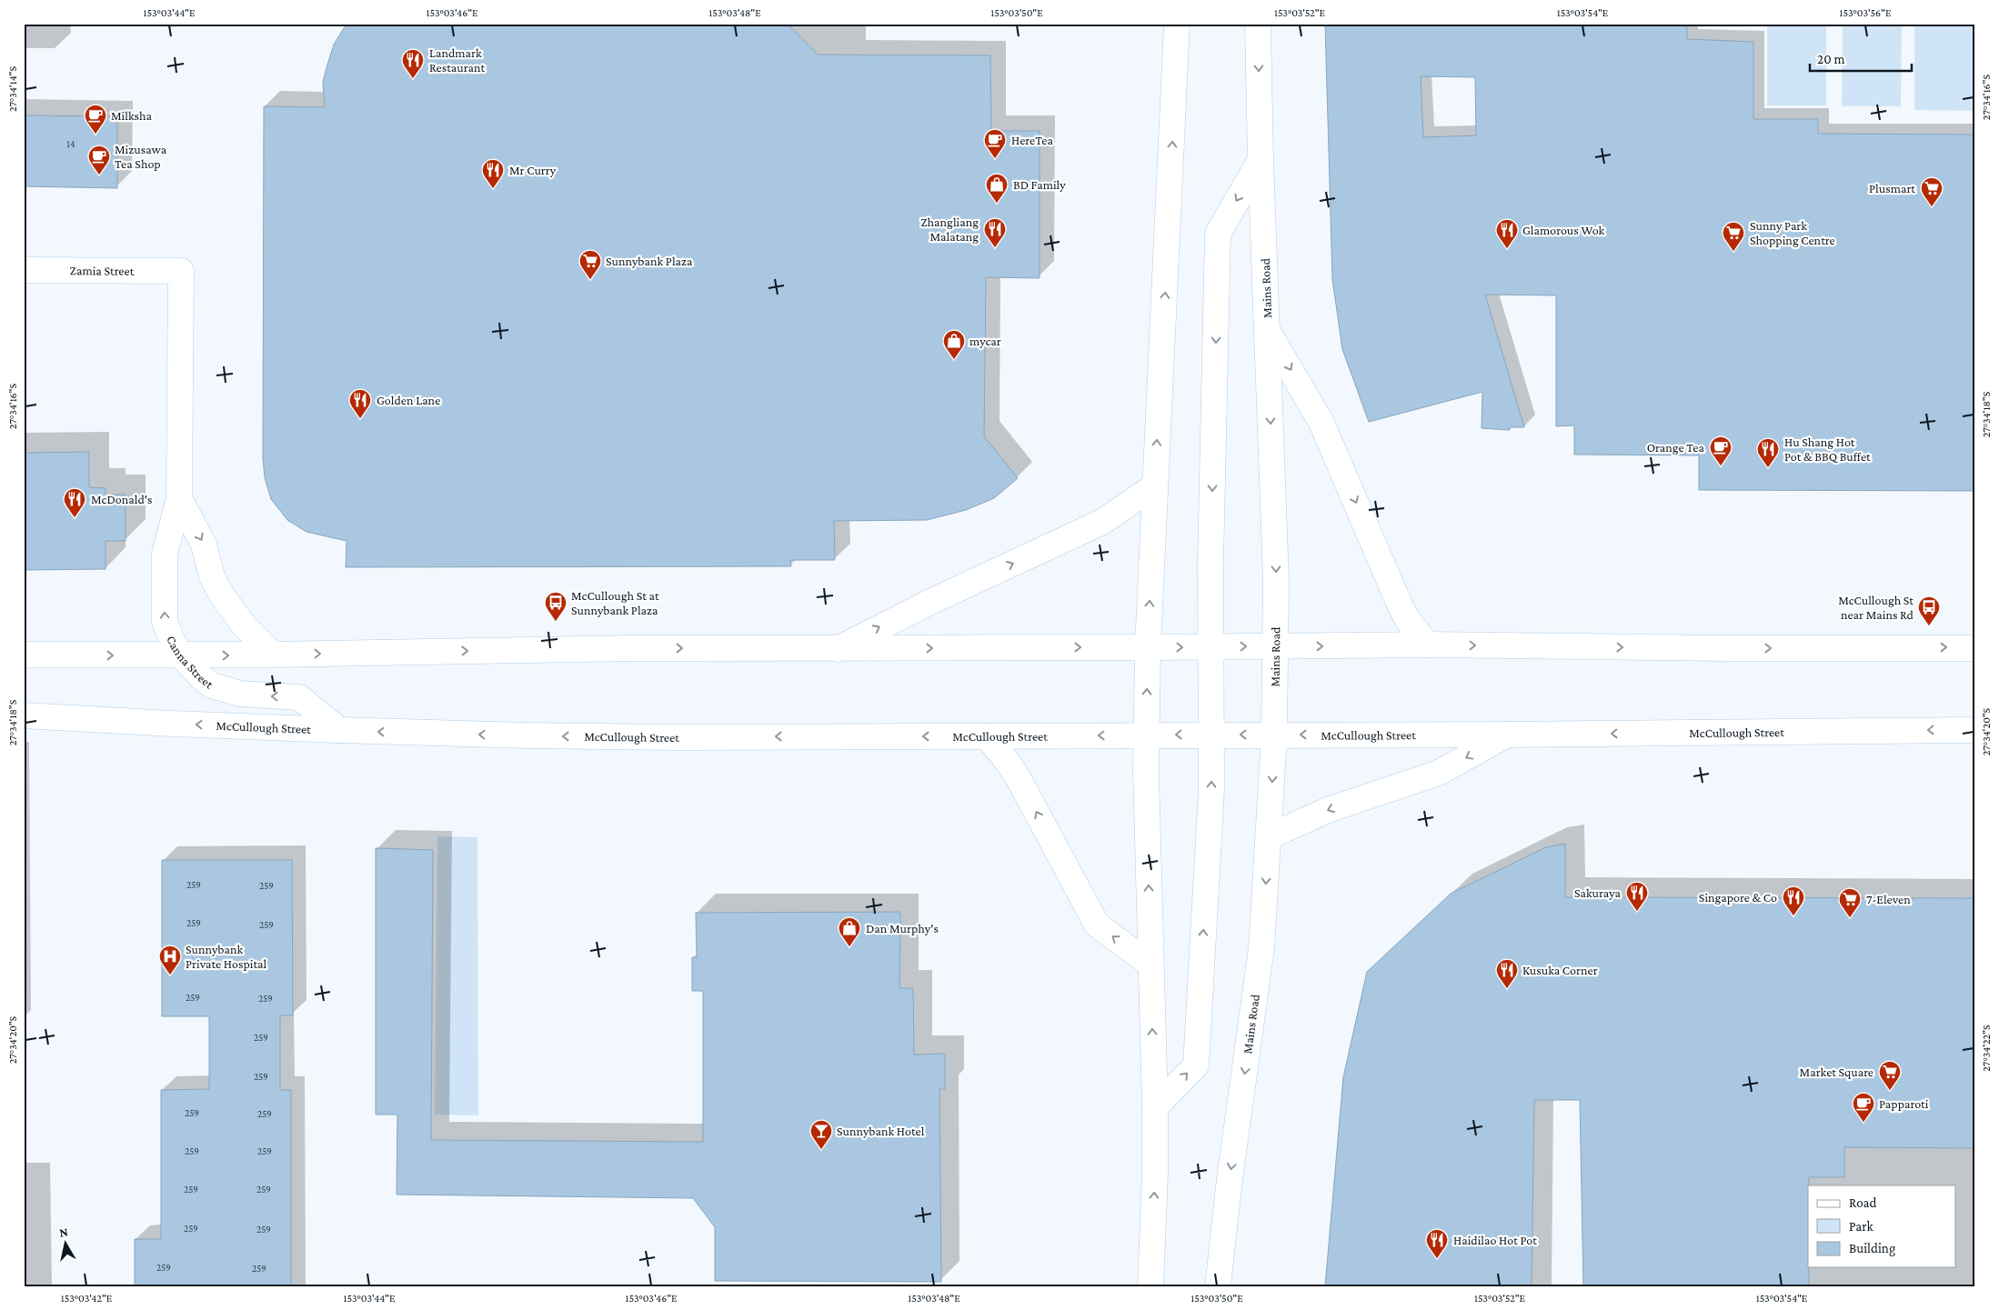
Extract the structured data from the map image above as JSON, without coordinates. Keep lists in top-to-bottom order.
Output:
{
  "streets": {
    "main road": [
      "Zamia Street",
      "Mains Road",
      "Canna Street",
      "McCullough Street"
    ]
  },
  "crossings": [
    ["Zamia Street", "Canna Street"],
    ["Mains Road", "McCullough Street"],
    ["Canna Street", "McCullough Street"]
  ],
  "places": {
    "restaurant": [
      "Landmark Restaurant",
      "Mr Curry",
      "Zhangliang Malatang",
      "Glamorous Wok",
      "Golden Lane",
      "Hu Shang Hot Pot & BBQ Buffet",
      "McDonald's",
      "Sakuraya",
      "Singapore & Co",
      "Kusuka Corner",
      "Haidilao Hot Pot"
    ],
    "cafe": [
      "Milksha",
      "HereTea",
      "Mizusawa Tea Shop",
      "Orange Tea",
      "Papparoti"
    ],
    "shop": ["BD Family", "mycar", "Dan Murphy's"],
    "supermarket": [
      "Plusmart",
      "Sunny Park Shopping Centre",
      "Sunnybank Plaza",
      "7-Eleven",
      "Market Square"
    ],
    "bus stop": ["McCullough St at Sunnybank Plaza", "McCullough St near Mains Rd"],
    "hospital": ["Sunnybank Private Hospital"],
    "bar": ["Sunnybank Hotel"]
  },
  "house_numbers": [
    "14",
    "259",
    "259",
    "259",
    "259",
    "259",
    "259",
    "259",
    "259",
    "259",
    "259",
    "259",
    "259",
    "259",
    "259",
    "259",
    "259",
    "259",
    "259"
  ],
  "legend": ["Road", "Park", "Building"],
  "scale_bar": "20 m",
  "north": "top",
  "coordinates": [
    "153°03'44\"E",
    "153°03'46\"E",
    "153°03'48\"E",
    "153°03'50\"E",
    "153°03'52\"E",
    "153°03'54\"E",
    "153°03'56\"E",
    "27°34'14\"S",
    "27°34'16\"S",
    "27°34'18\"S",
    "27°34'20\"S",
    "27°34'22\"S",
    "153°03'42\"E"
  ]
}
